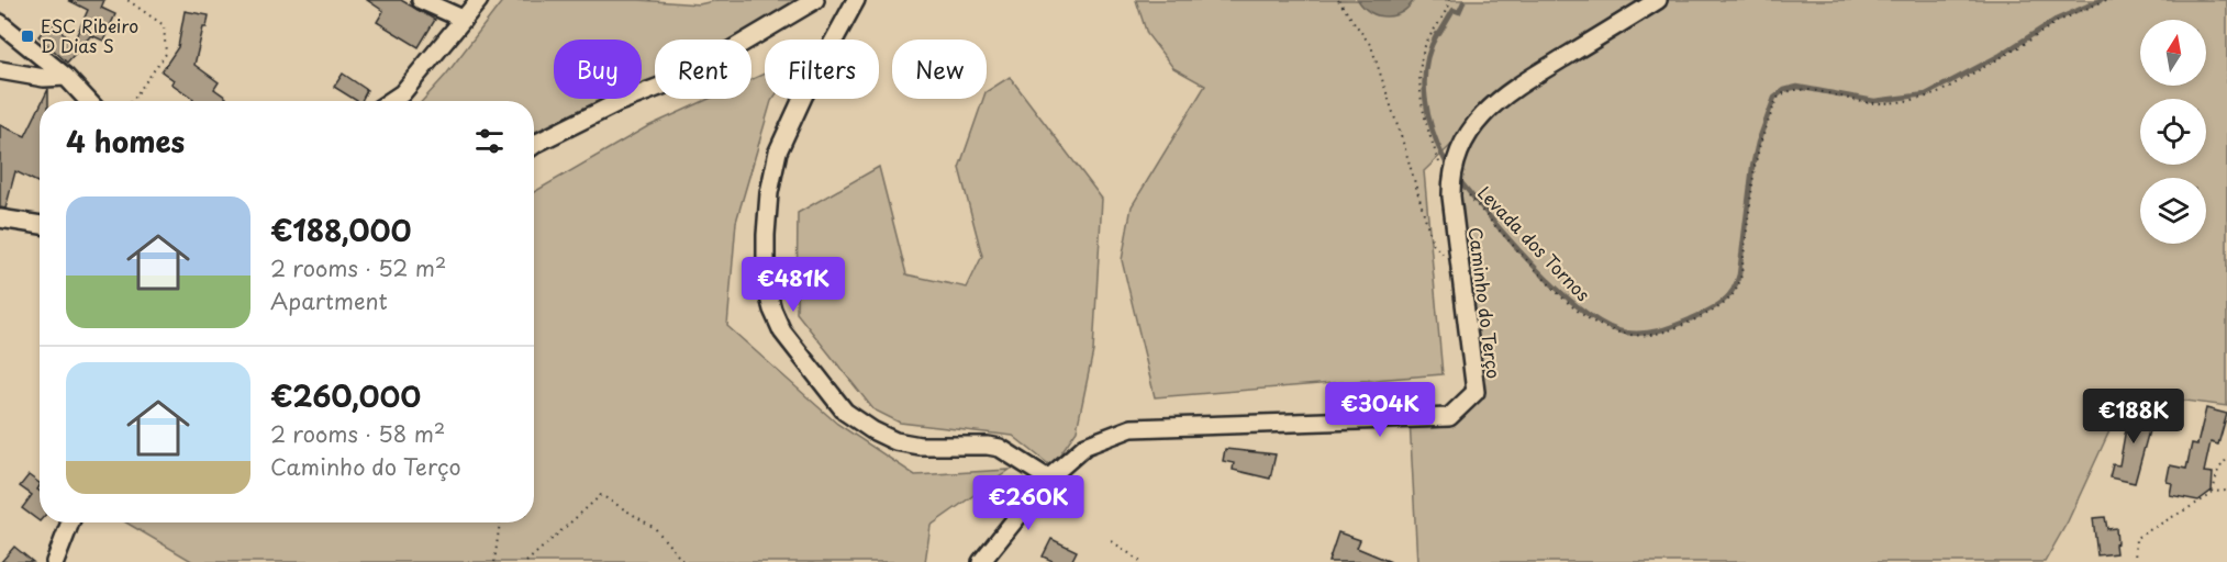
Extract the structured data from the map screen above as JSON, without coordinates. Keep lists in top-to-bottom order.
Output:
{
  "streets": {
    "street": ["Caminho do Terço"],
    "path": ["Levada dos Tornos"]
  },
  "crossings": [
    ["Levada dos Tornos", "Caminho do Terço"]
  ],
  "places": {
    "transit": ["ESC Ribeiro D Dias S"]
  },
  "north": "top",
  "page": {
    "chip": [
      "Buy",
      "Rent",
      "Filters",
      "New"
    ],
    "heading": "4 homes",
    "list": [
      {
        "name": "€188,000",
        "note": "2 rooms · 52 m² · Apartment"
      },
      {
        "name": "€260,000",
        "note": "2 rooms · 58 m² · Caminho do Terço"
      }
    ],
    "price": [
      "€481K",
      "€304K",
      "€188K",
      "€260K"
    ]
  }
}
